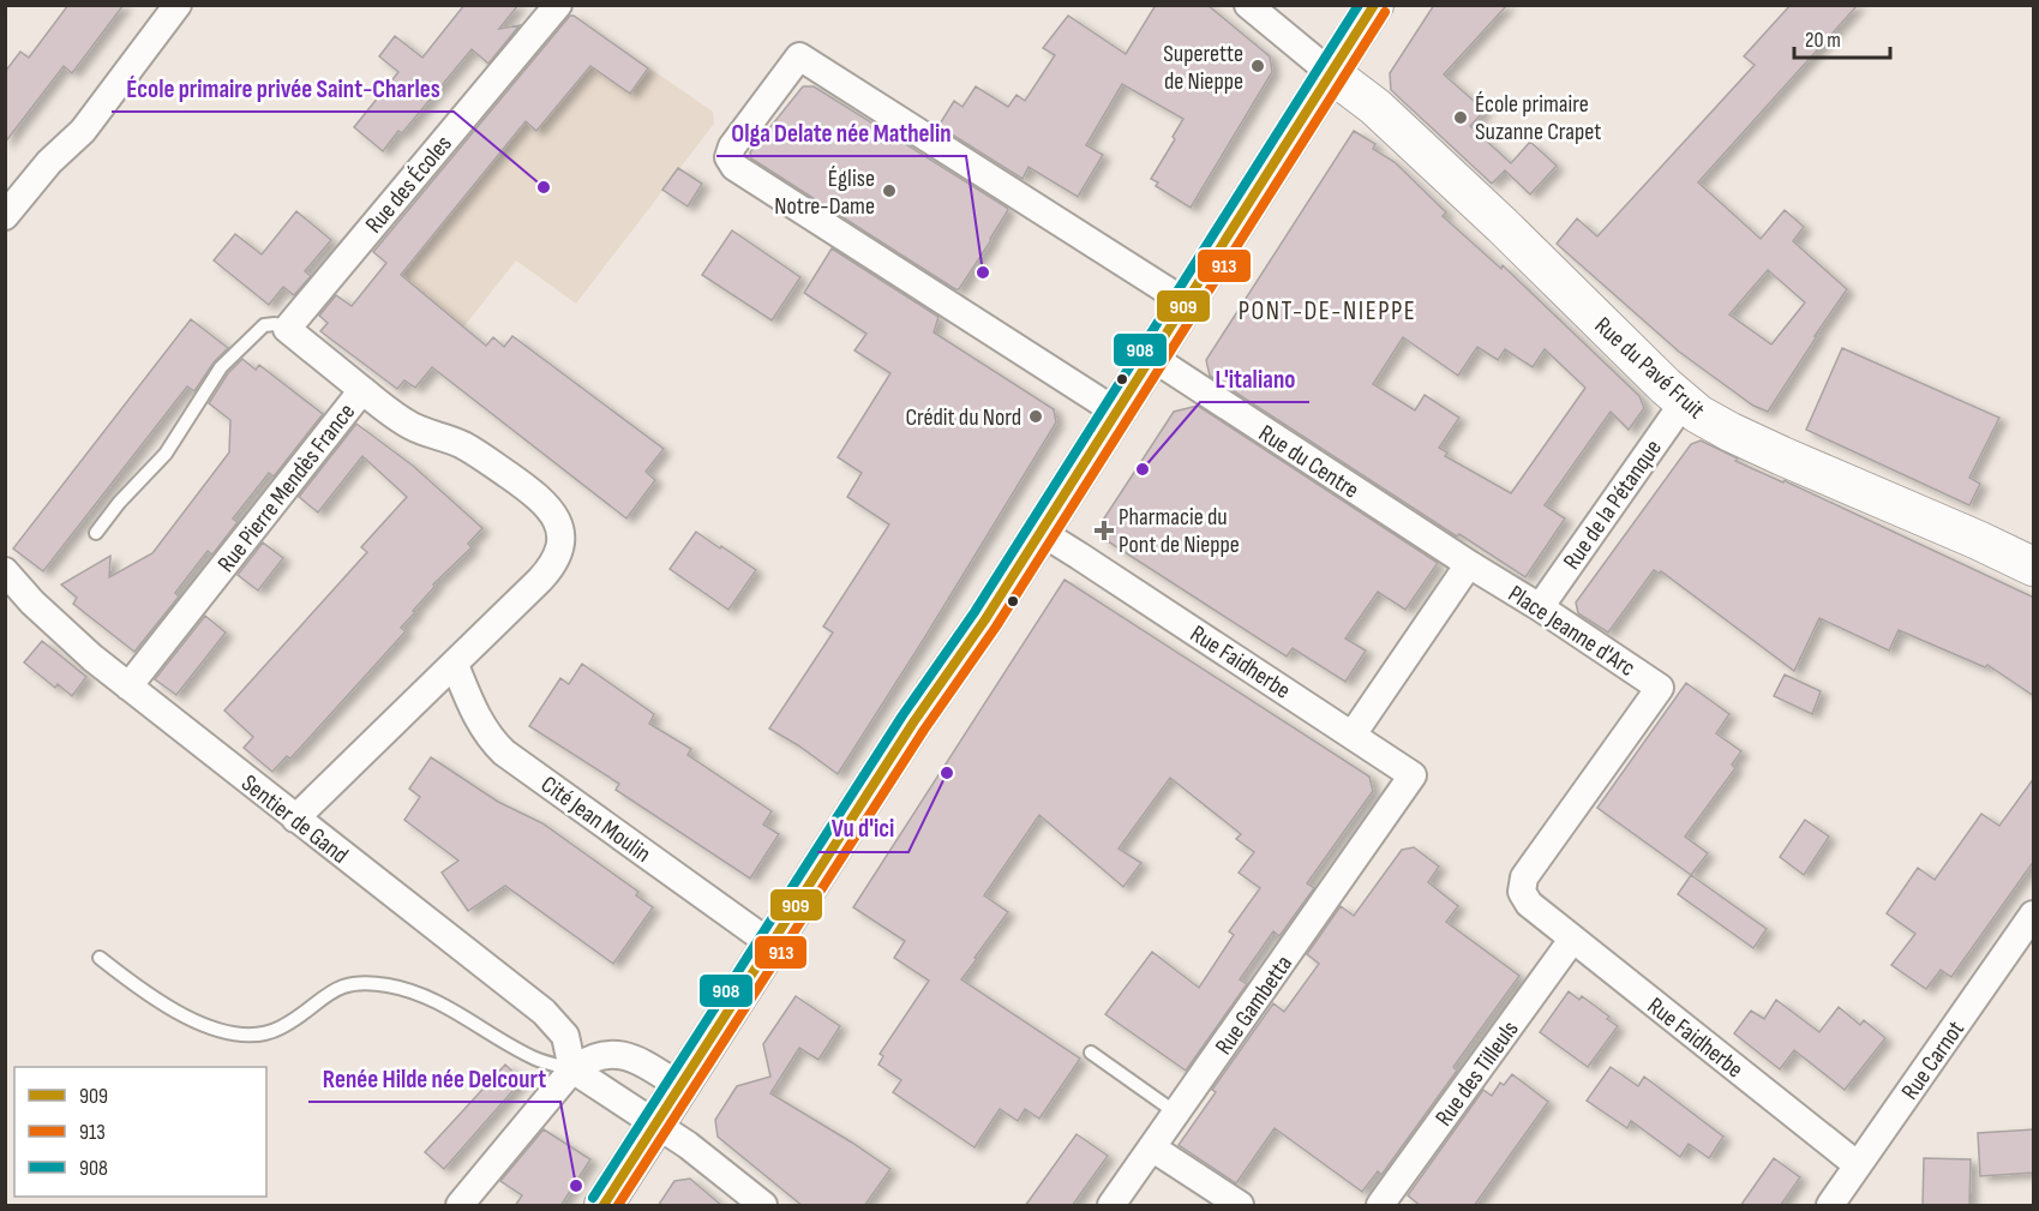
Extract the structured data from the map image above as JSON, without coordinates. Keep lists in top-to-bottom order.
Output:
{
  "streets": {
    "main road": ["Rue du Pavé Fruit"],
    "street": [
      "Rue des Écoles",
      "Rue du Centre",
      "Rue Pierre Mendès France",
      "Rue de la Pétanque",
      "Place Jeanne d'Arc",
      "Rue Faidherbe",
      "Sentier de Gand",
      "Cité Jean Moulin",
      "Rue Gambetta",
      "Rue Carnot",
      "Rue des Tilleuls"
    ]
  },
  "crossings": [
    ["Rue des Écoles", "Rue Pierre Mendès France"],
    ["Rue du Pavé Fruit", "Rue de la Pétanque"],
    ["Rue du Centre", "Place Jeanne d'Arc"],
    ["Rue Pierre Mendès France", "Sentier de Gand"],
    ["Rue de la Pétanque", "Place Jeanne d'Arc"],
    ["Place Jeanne d'Arc", "Rue Faidherbe"],
    ["Rue Faidherbe", "Rue Gambetta"],
    ["Rue Faidherbe", "Rue Carnot"],
    ["Rue Faidherbe", "Rue des Tilleuls"]
  ],
  "districts": ["PONT-DE-NIEPPE"],
  "places": {
    "other": [
      "Superette de Nieppe",
      "École primaire Suzanne Crapet",
      "École primaire privée Saint-Charles",
      "Église Notre-Dame",
      "Olga Delate née Mathelin",
      "Crédit du Nord",
      "L'italiano",
      "Vu d'ici",
      "Renée Hilde née Delcourt"
    ],
    "health": ["Pharmacie du Pont de Nieppe"]
  },
  "lines": ["transit line 909", "transit line 908", "transit line 913"],
  "legend": ["909", "913", "908"],
  "scale_bar": "20 m"
}
